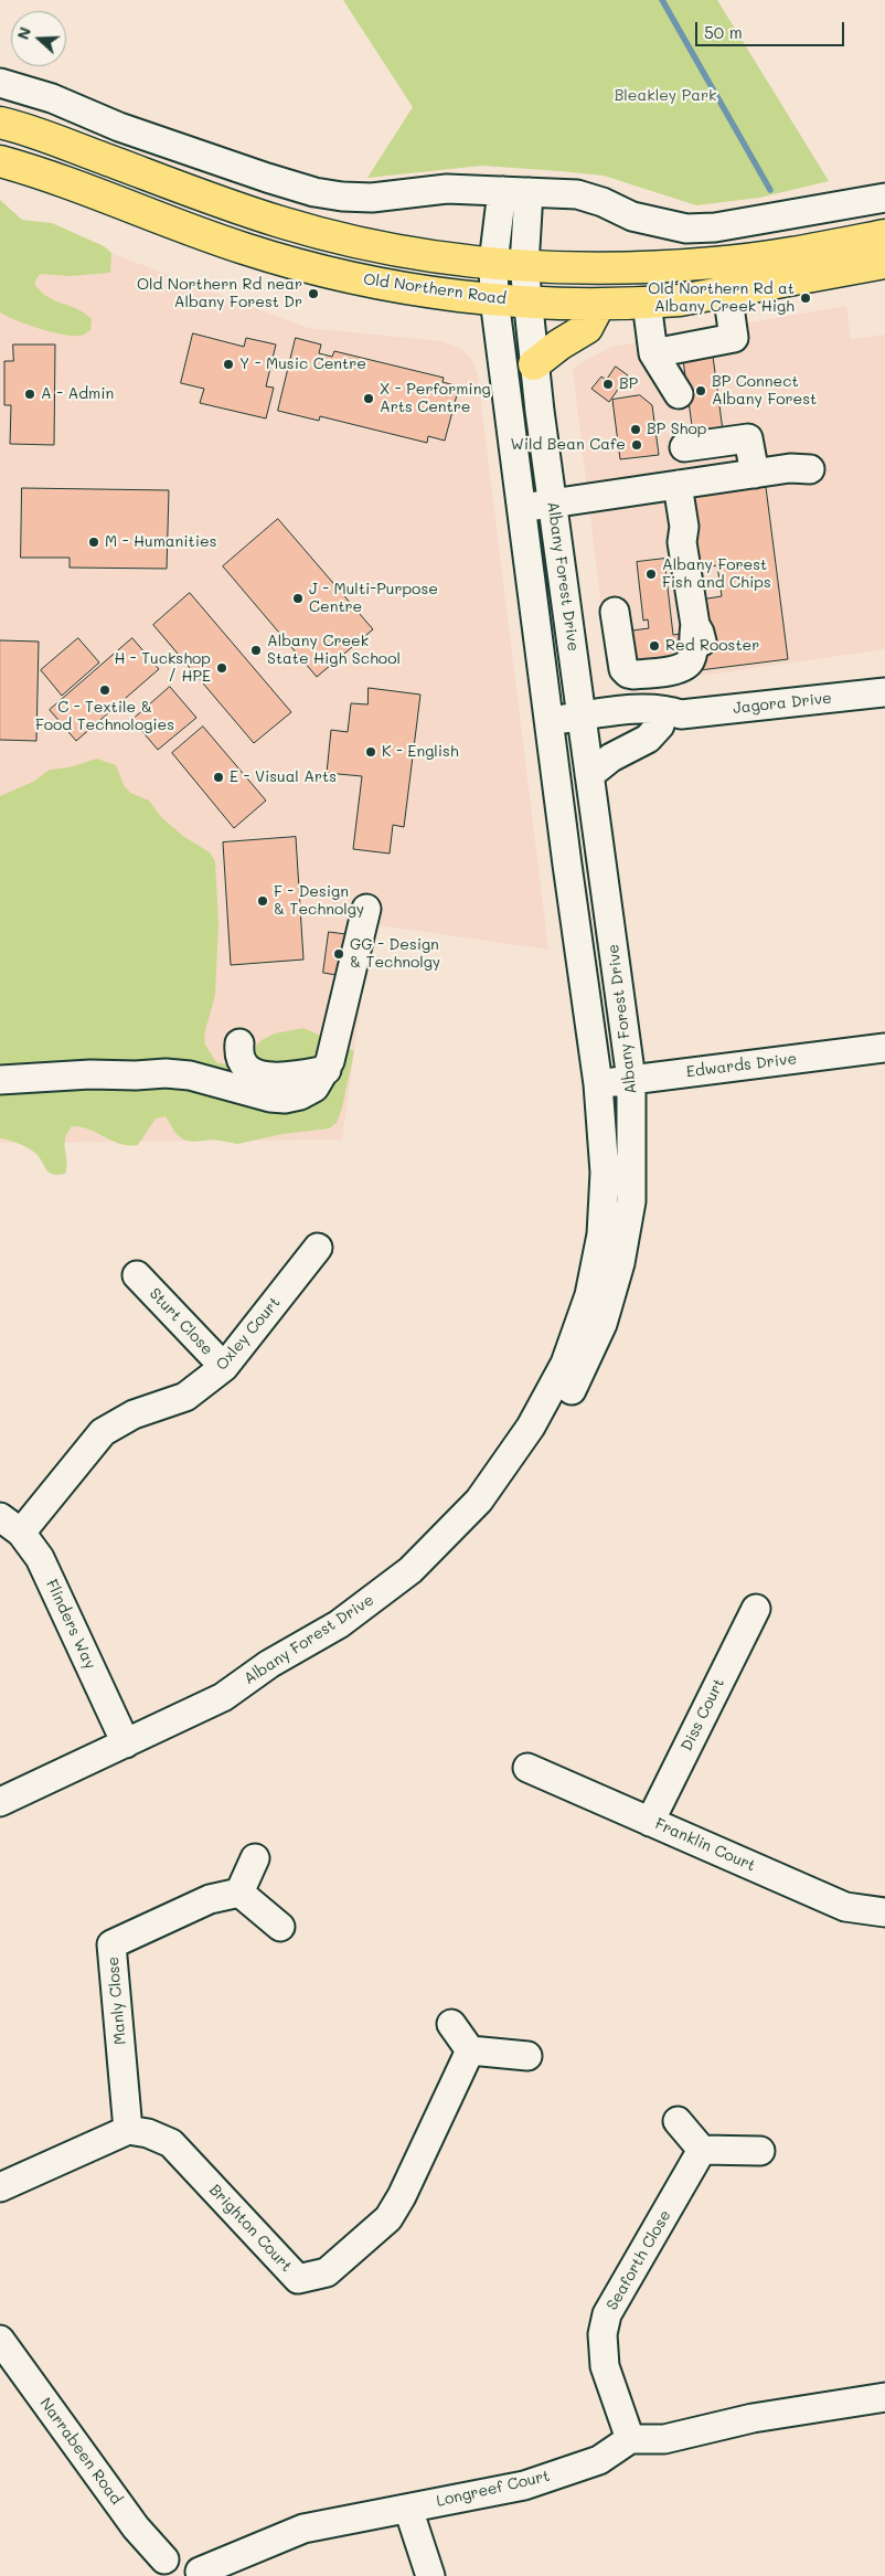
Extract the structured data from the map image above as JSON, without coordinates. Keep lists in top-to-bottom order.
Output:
{
  "streets": {
    "highway": ["Old Northern Road"],
    "street": [
      "Albany Forest Drive",
      "Jagora Drive",
      "Edwards Drive",
      "Sturt Close",
      "Oxley Court",
      "Flinders Way",
      "Diss Court",
      "Franklin Court",
      "Manly Close",
      "Brighton Court",
      "Seaforth Close",
      "Narrabeen Road",
      "Longreef Court"
    ]
  },
  "crossings": [
    ["Old Northern Road", "Albany Forest Drive"],
    ["Albany Forest Drive", "Jagora Drive"],
    ["Albany Forest Drive", "Edwards Drive"],
    ["Albany Forest Drive", "Flinders Way"],
    ["Sturt Close", "Oxley Court"],
    ["Oxley Court", "Flinders Way"],
    ["Diss Court", "Franklin Court"],
    ["Manly Close", "Brighton Court"],
    ["Seaforth Close", "Longreef Court"]
  ],
  "parks": ["Bleakley Park"],
  "places": [
    "Old Northern Rd near Albany Forest Dr",
    "Old Northern Rd at Albany Creek High",
    "Y - Music Centre",
    "BP",
    "BP Connect Albany Forest",
    "A - Admin",
    "X - Performing Arts Centre",
    "BP Shop",
    "Wild Bean Cafe",
    "M - Humanities",
    "Albany Forest Fish and Chips",
    "J - Multi-Purpose Centre",
    "Red Rooster",
    "Albany Creek State High School",
    "H - Tuckshop / HPE",
    "C - Textile & Food Technologies",
    "K - English",
    "E - Visual Arts",
    "F - Design & Technolgy",
    "GG - Design & Technolgy"
  ],
  "scale_bar": "50 m",
  "north": "left"
}
